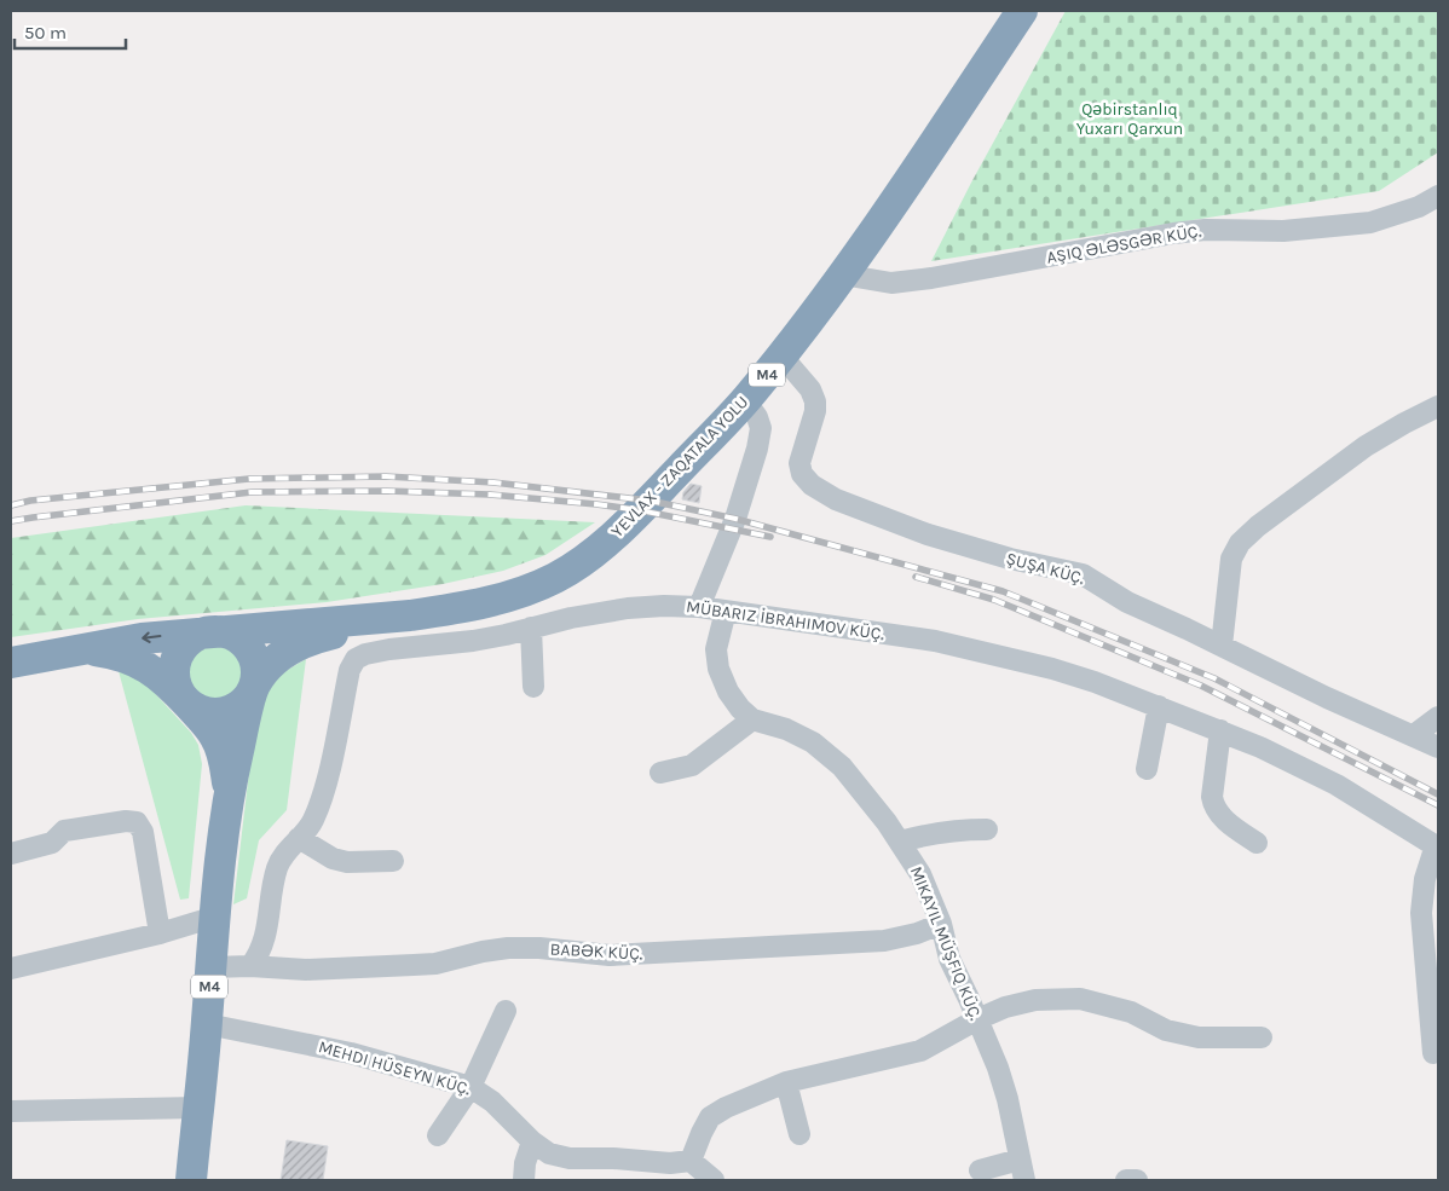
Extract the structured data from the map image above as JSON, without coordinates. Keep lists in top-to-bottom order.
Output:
{
  "streets": {
    "highway": ["M4", "YEVLAX - ZAQATALA YOLU"],
    "street": [
      "ŞUŞA KÜÇ.",
      "MÜBARIZ İBRAHIMOV KÜÇ.",
      "BABƏK KÜÇ.",
      "MEHDI HÜSEYN KÜÇ."
    ]
  },
  "crossings": [
    ["M4", "MEHDI HÜSEYN KÜÇ."],
    ["YEVLAX - ZAQATALA YOLU", "ŞUŞA KÜÇ."],
    ["MÜBARIZ İBRAHIMOV KÜÇ.", "BABƏK KÜÇ."]
  ],
  "parks": ["Qəbirstanlıq Yuxarı Qarxun"],
  "scale_bar": "50 m"
}
